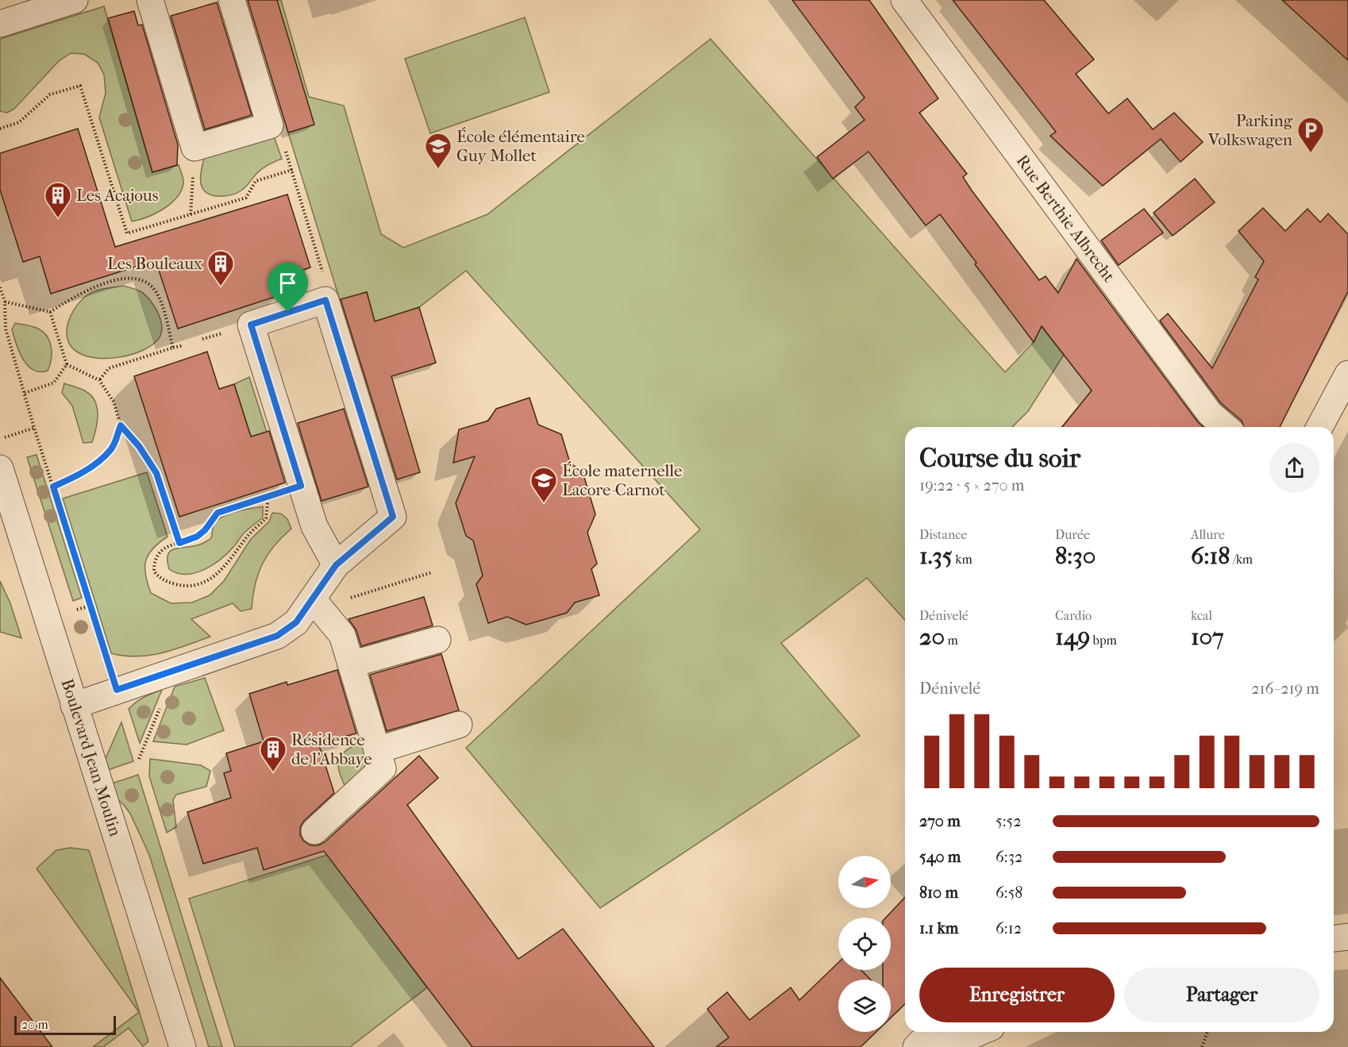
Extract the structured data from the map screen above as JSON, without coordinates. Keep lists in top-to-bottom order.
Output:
{
  "streets": {
    "street": ["Rue Berthie Albrecht", "Boulevard Jean Moulin"]
  },
  "places": {
    "parking": ["Parking Volkswagen"],
    "school or university": ["École élémentaire Guy Mollet", "École maternelle Lacore-Carnot"],
    "building": ["Les Acajous", "Les Bouleaux", "Résidence de l'Abbaye"]
  },
  "scale_bar": "20 m",
  "north": "right",
  "page": {
    "heading": ["Course du soir", "19:22 · 5 × 270 m"],
    "stats": [
      ["Distance", "1.35 km"],
      ["Durée", "8:30"],
      ["Allure", "6:18 /km"],
      ["Dénivelé", "20 m"],
      ["Cardio", "149 bpm"],
      ["kcal", "107"]
    ],
    "chart": ["Dénivelé", "216–219 m"],
    "list": [
      {
        "name": "270 m",
        "note": "5:52"
      },
      {
        "name": "540 m",
        "note": "6:32"
      },
      {
        "name": "810 m",
        "note": "6:58"
      },
      {
        "name": "1.1 km",
        "note": "6:12"
      }
    ],
    "buttons": ["Enregistrer", "Partager"],
    "scale": "20 m"
  }
}
